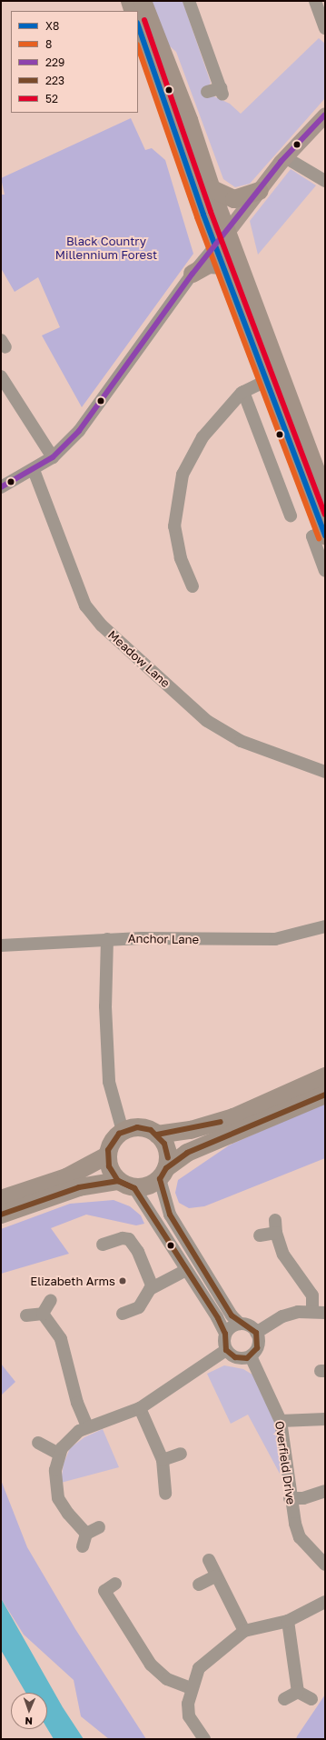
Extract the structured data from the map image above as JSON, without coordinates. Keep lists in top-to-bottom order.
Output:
{
  "streets": {
    "street": ["Meadow Lane", "Anchor Lane", "Overfield Drive"]
  },
  "parks": ["Black Country Millennium Forest"],
  "places": ["Elizabeth Arms"],
  "lines": [
    "transit line 52",
    "transit line X8",
    "transit line 8",
    "transit line 229",
    "transit line 223"
  ],
  "legend": [
    "X8",
    "8",
    "229",
    "223",
    "52"
  ],
  "north": "bottom"
}
